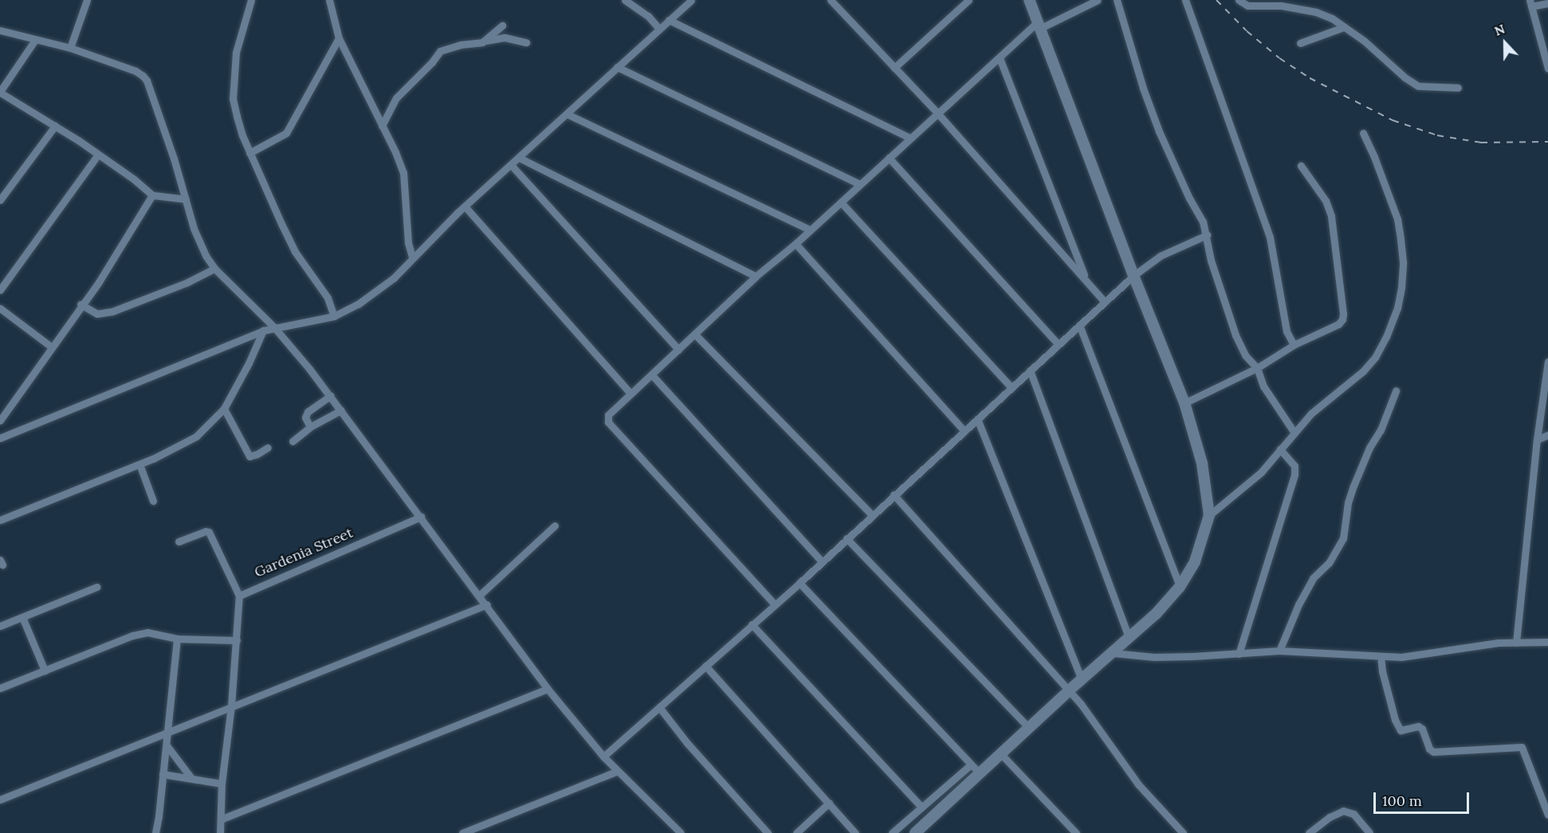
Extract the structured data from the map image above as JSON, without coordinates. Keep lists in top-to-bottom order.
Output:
{
  "streets": {
    "street": ["Gardenia Street"]
  },
  "scale_bar": "100 m",
  "north": "top"
}
